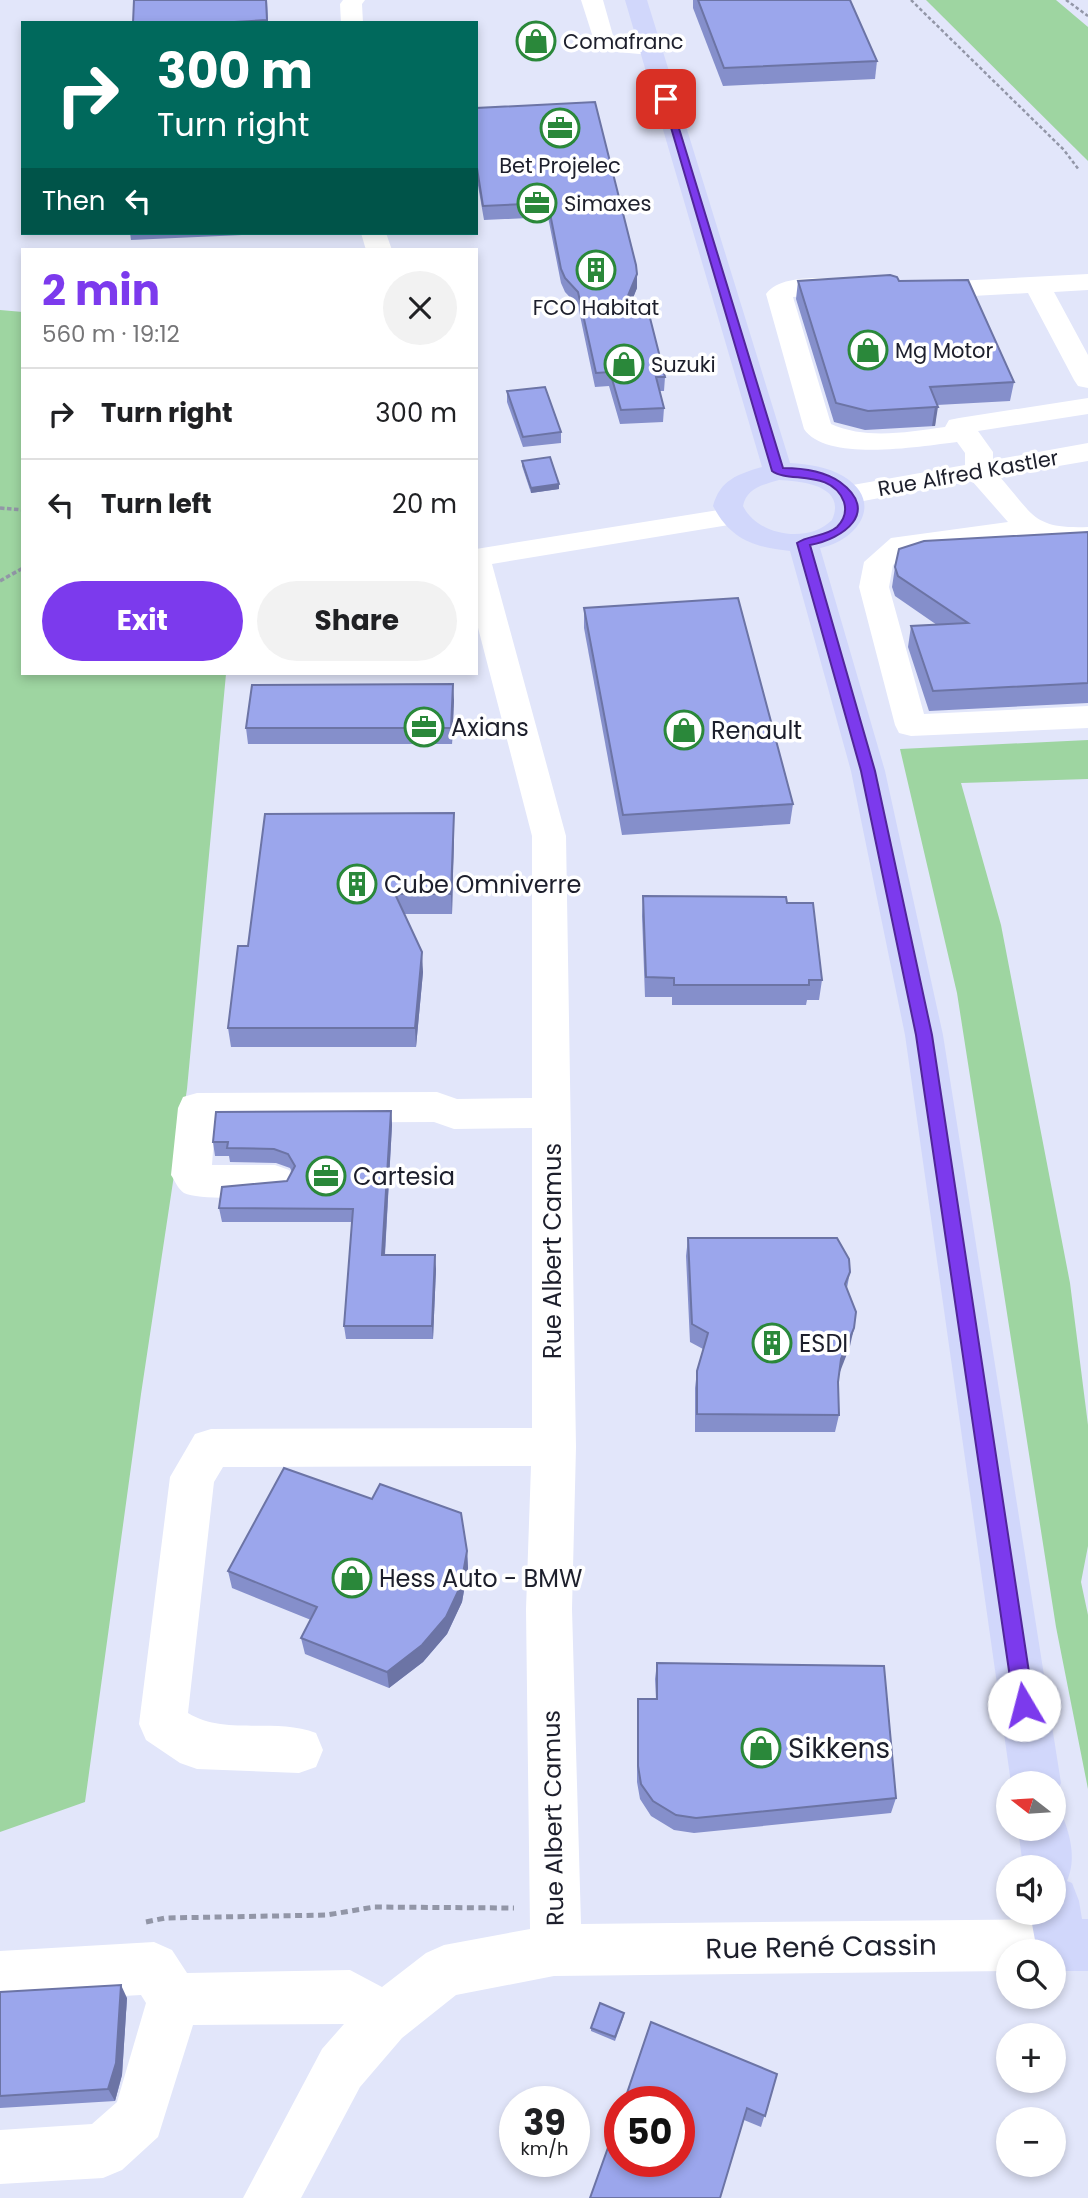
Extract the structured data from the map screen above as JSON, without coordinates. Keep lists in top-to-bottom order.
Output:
{
  "streets": {
    "street": ["Rue Alfred Kastler", "Rue Albert Camus", "Rue René Cassin"]
  },
  "crossings": [
    ["Rue Albert Camus", "Rue René Cassin"]
  ],
  "places": {
    "shop": [
      "Comafranc",
      "Mg Motor",
      "Suzuki",
      "Renault",
      "Hess Auto - BMW",
      "Sikkens"
    ],
    "office": [
      "Bet Projelec",
      "Simaxes",
      "Axians",
      "Cartesia"
    ],
    "building": ["FCO Habitat", "Cube Omniverre", "ESDI"]
  },
  "north": "left",
  "page": {
    "turn": ["300 m", "Turn right"],
    "then": "Then",
    "heading": ["2 min", "560 m · 19:12"],
    "list": [
      {
        "name": "Turn right",
        "value": "300 m"
      },
      {
        "name": "Turn left",
        "value": "20 m"
      }
    ],
    "buttons": ["Exit", "Share"],
    "map_buttons": ["+", "−"],
    "speed": "39 km/h",
    "limit": "50"
  }
}
